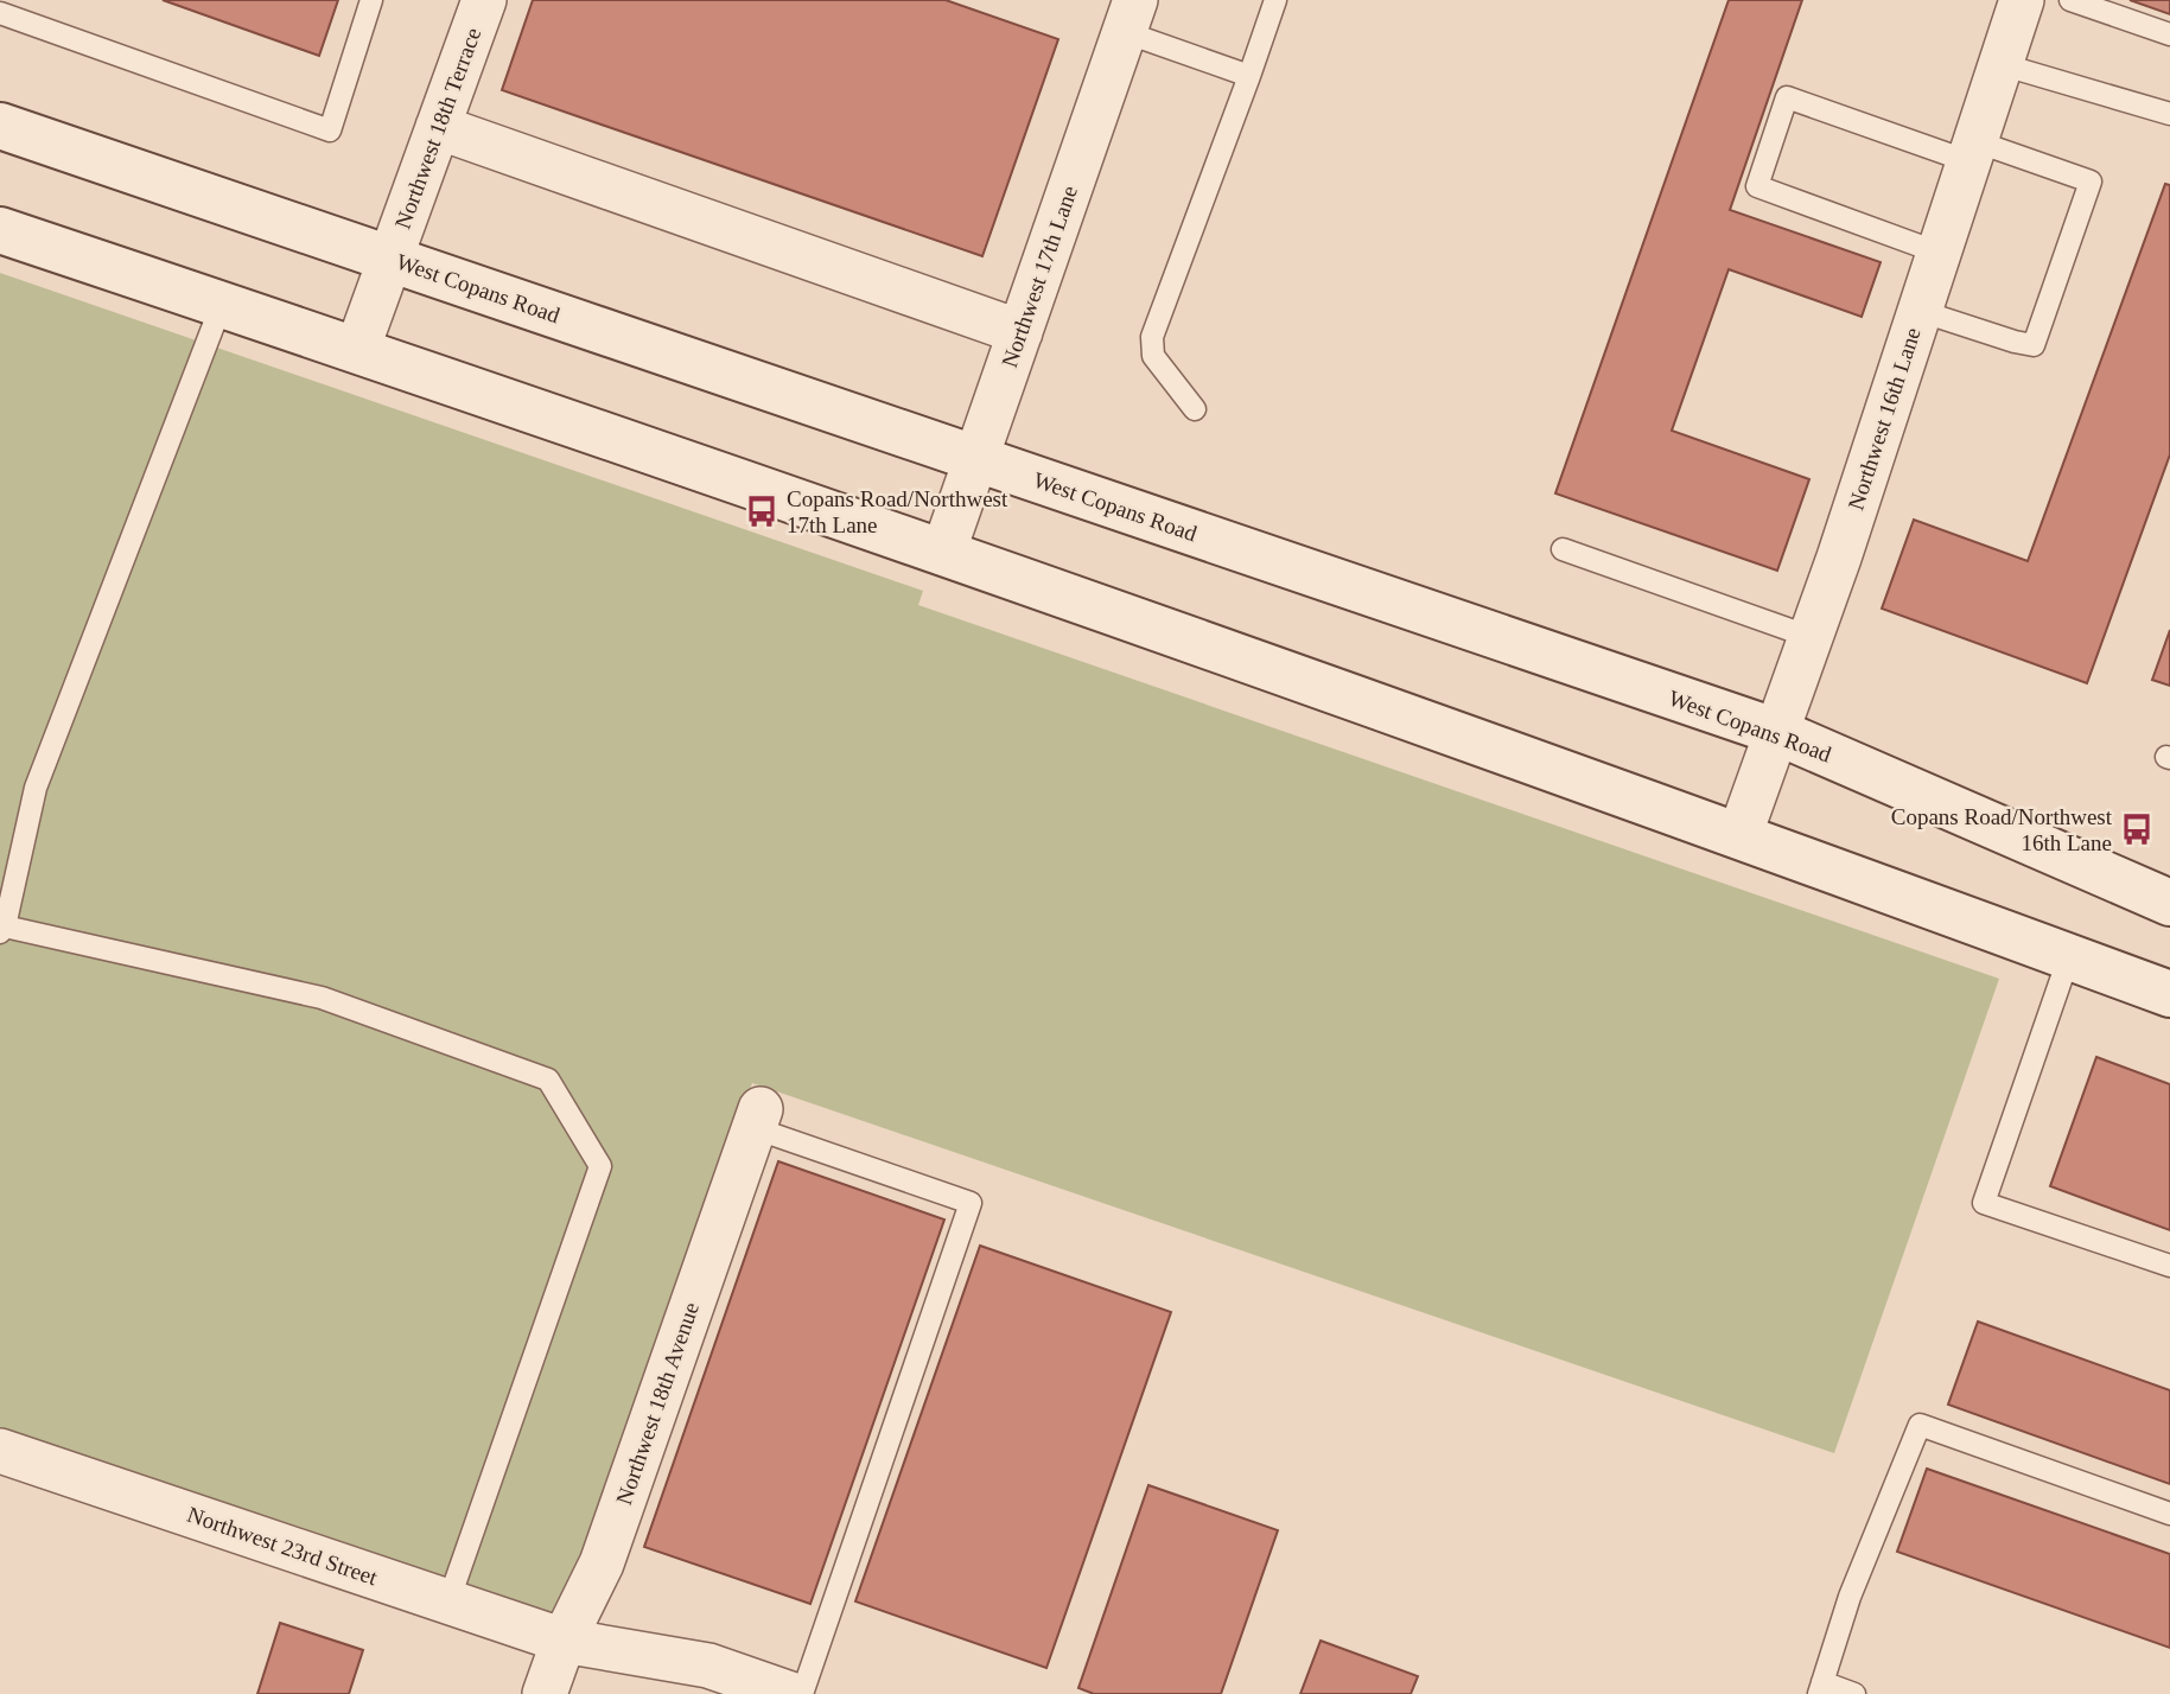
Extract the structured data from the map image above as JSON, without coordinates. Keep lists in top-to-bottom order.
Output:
{
  "streets": {
    "main road": ["West Copans Road"],
    "street": [
      "Northwest 18th Terrace",
      "Northwest 17th Lane",
      "Northwest 16th Lane",
      "Northwest 18th Avenue",
      "Northwest 23rd Street"
    ]
  },
  "crossings": [
    ["Northwest 18th Terrace", "West Copans Road"],
    ["Northwest 17th Lane", "West Copans Road"],
    ["West Copans Road", "Northwest 16th Lane"],
    ["Northwest 18th Avenue", "Northwest 23rd Street"]
  ],
  "places": {
    "bus stop": ["Copans Road/Northwest 17th Lane", "Copans Road/Northwest 16th Lane"]
  }
}
